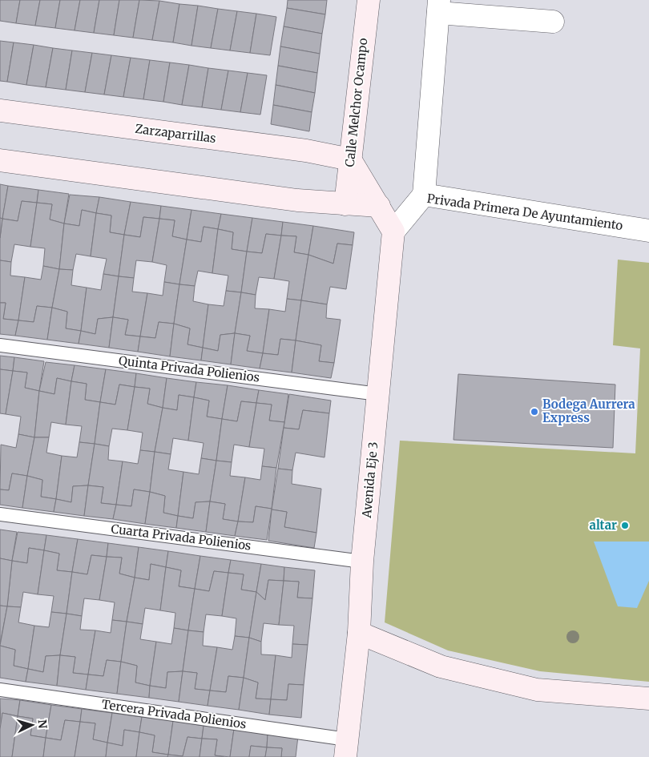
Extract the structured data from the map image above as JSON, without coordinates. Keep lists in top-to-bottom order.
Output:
{
  "streets": {
    "street": [
      "Calle Melchor Ocampo",
      "Zarzaparrillas",
      "Privada Primera De Ayuntamiento",
      "Avenida Eje 3"
    ],
    "lane": ["Quinta Privada Polienios", "Cuarta Privada Polienios", "Tercera Privada Polienios"]
  },
  "crossings": [
    ["Calle Melchor Ocampo", "Zarzaparrillas"],
    ["Privada Primera De Ayuntamiento", "Avenida Eje 3"],
    ["Quinta Privada Polienios", "Avenida Eje 3"],
    ["Avenida Eje 3", "Cuarta Privada Polienios"],
    ["Avenida Eje 3", "Tercera Privada Polienios"]
  ],
  "places": ["Bodega Aurrera Express", "altar"],
  "north": "right"
}
